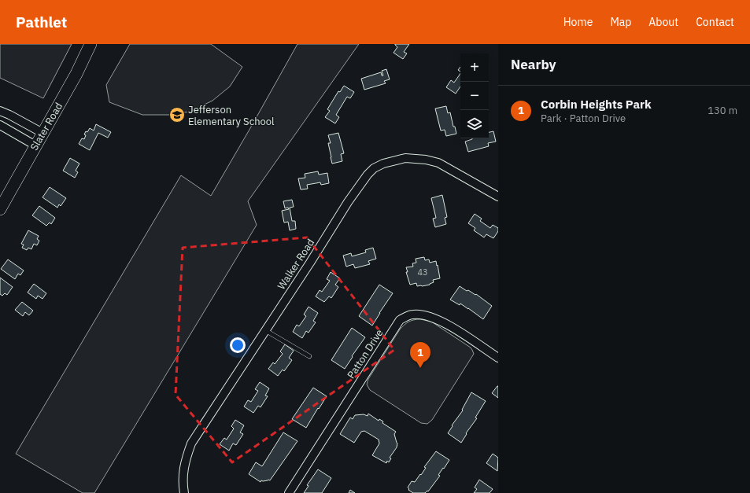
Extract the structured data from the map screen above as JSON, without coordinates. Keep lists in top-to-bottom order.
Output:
{
  "streets": {
    "main road": ["Slater Road"],
    "street": ["Walker Road", "Patton Drive"]
  },
  "places": {
    "school or university": ["Jefferson Elementary School"]
  },
  "house_numbers": ["43"],
  "page": {
    "header": "Pathlet",
    "nav": [
      "Home",
      "Map",
      "About",
      "Contact"
    ],
    "heading": "Nearby",
    "map_buttons": ["+", "−"],
    "list": [
      {
        "mark": "1",
        "name": "Corbin Heights Park",
        "note": "Park · Patton Drive",
        "value": "130 m"
      }
    ],
    "pins": "1"
  }
}
